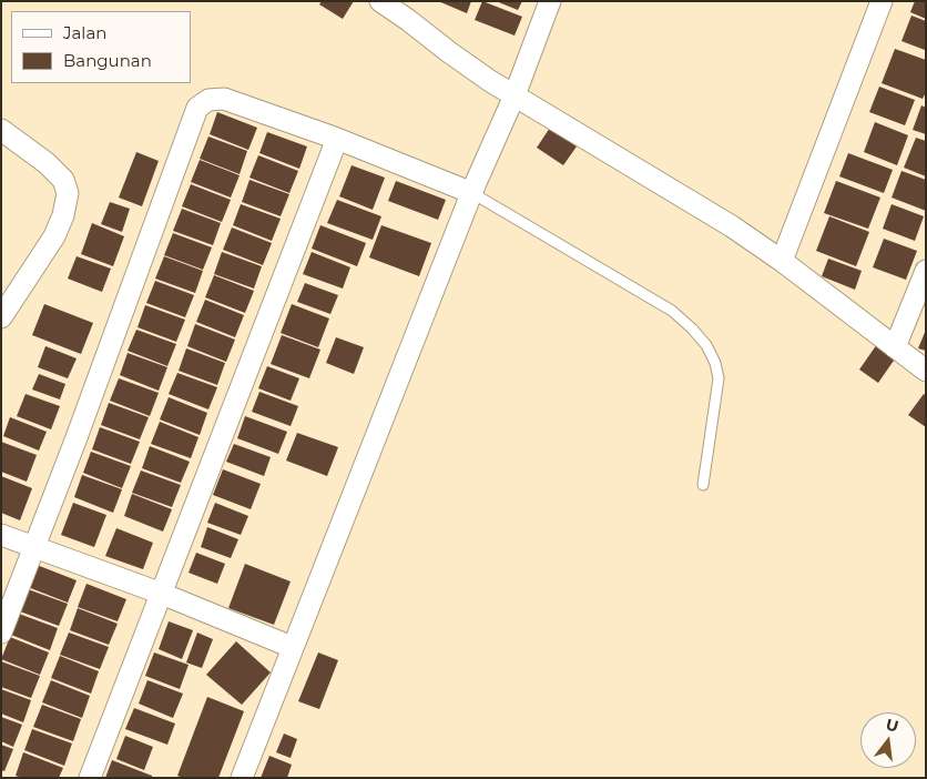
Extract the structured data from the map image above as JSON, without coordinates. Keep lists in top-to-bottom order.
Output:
{
  "legend": ["Jalan", "Bangunan"],
  "north": "top"
}
